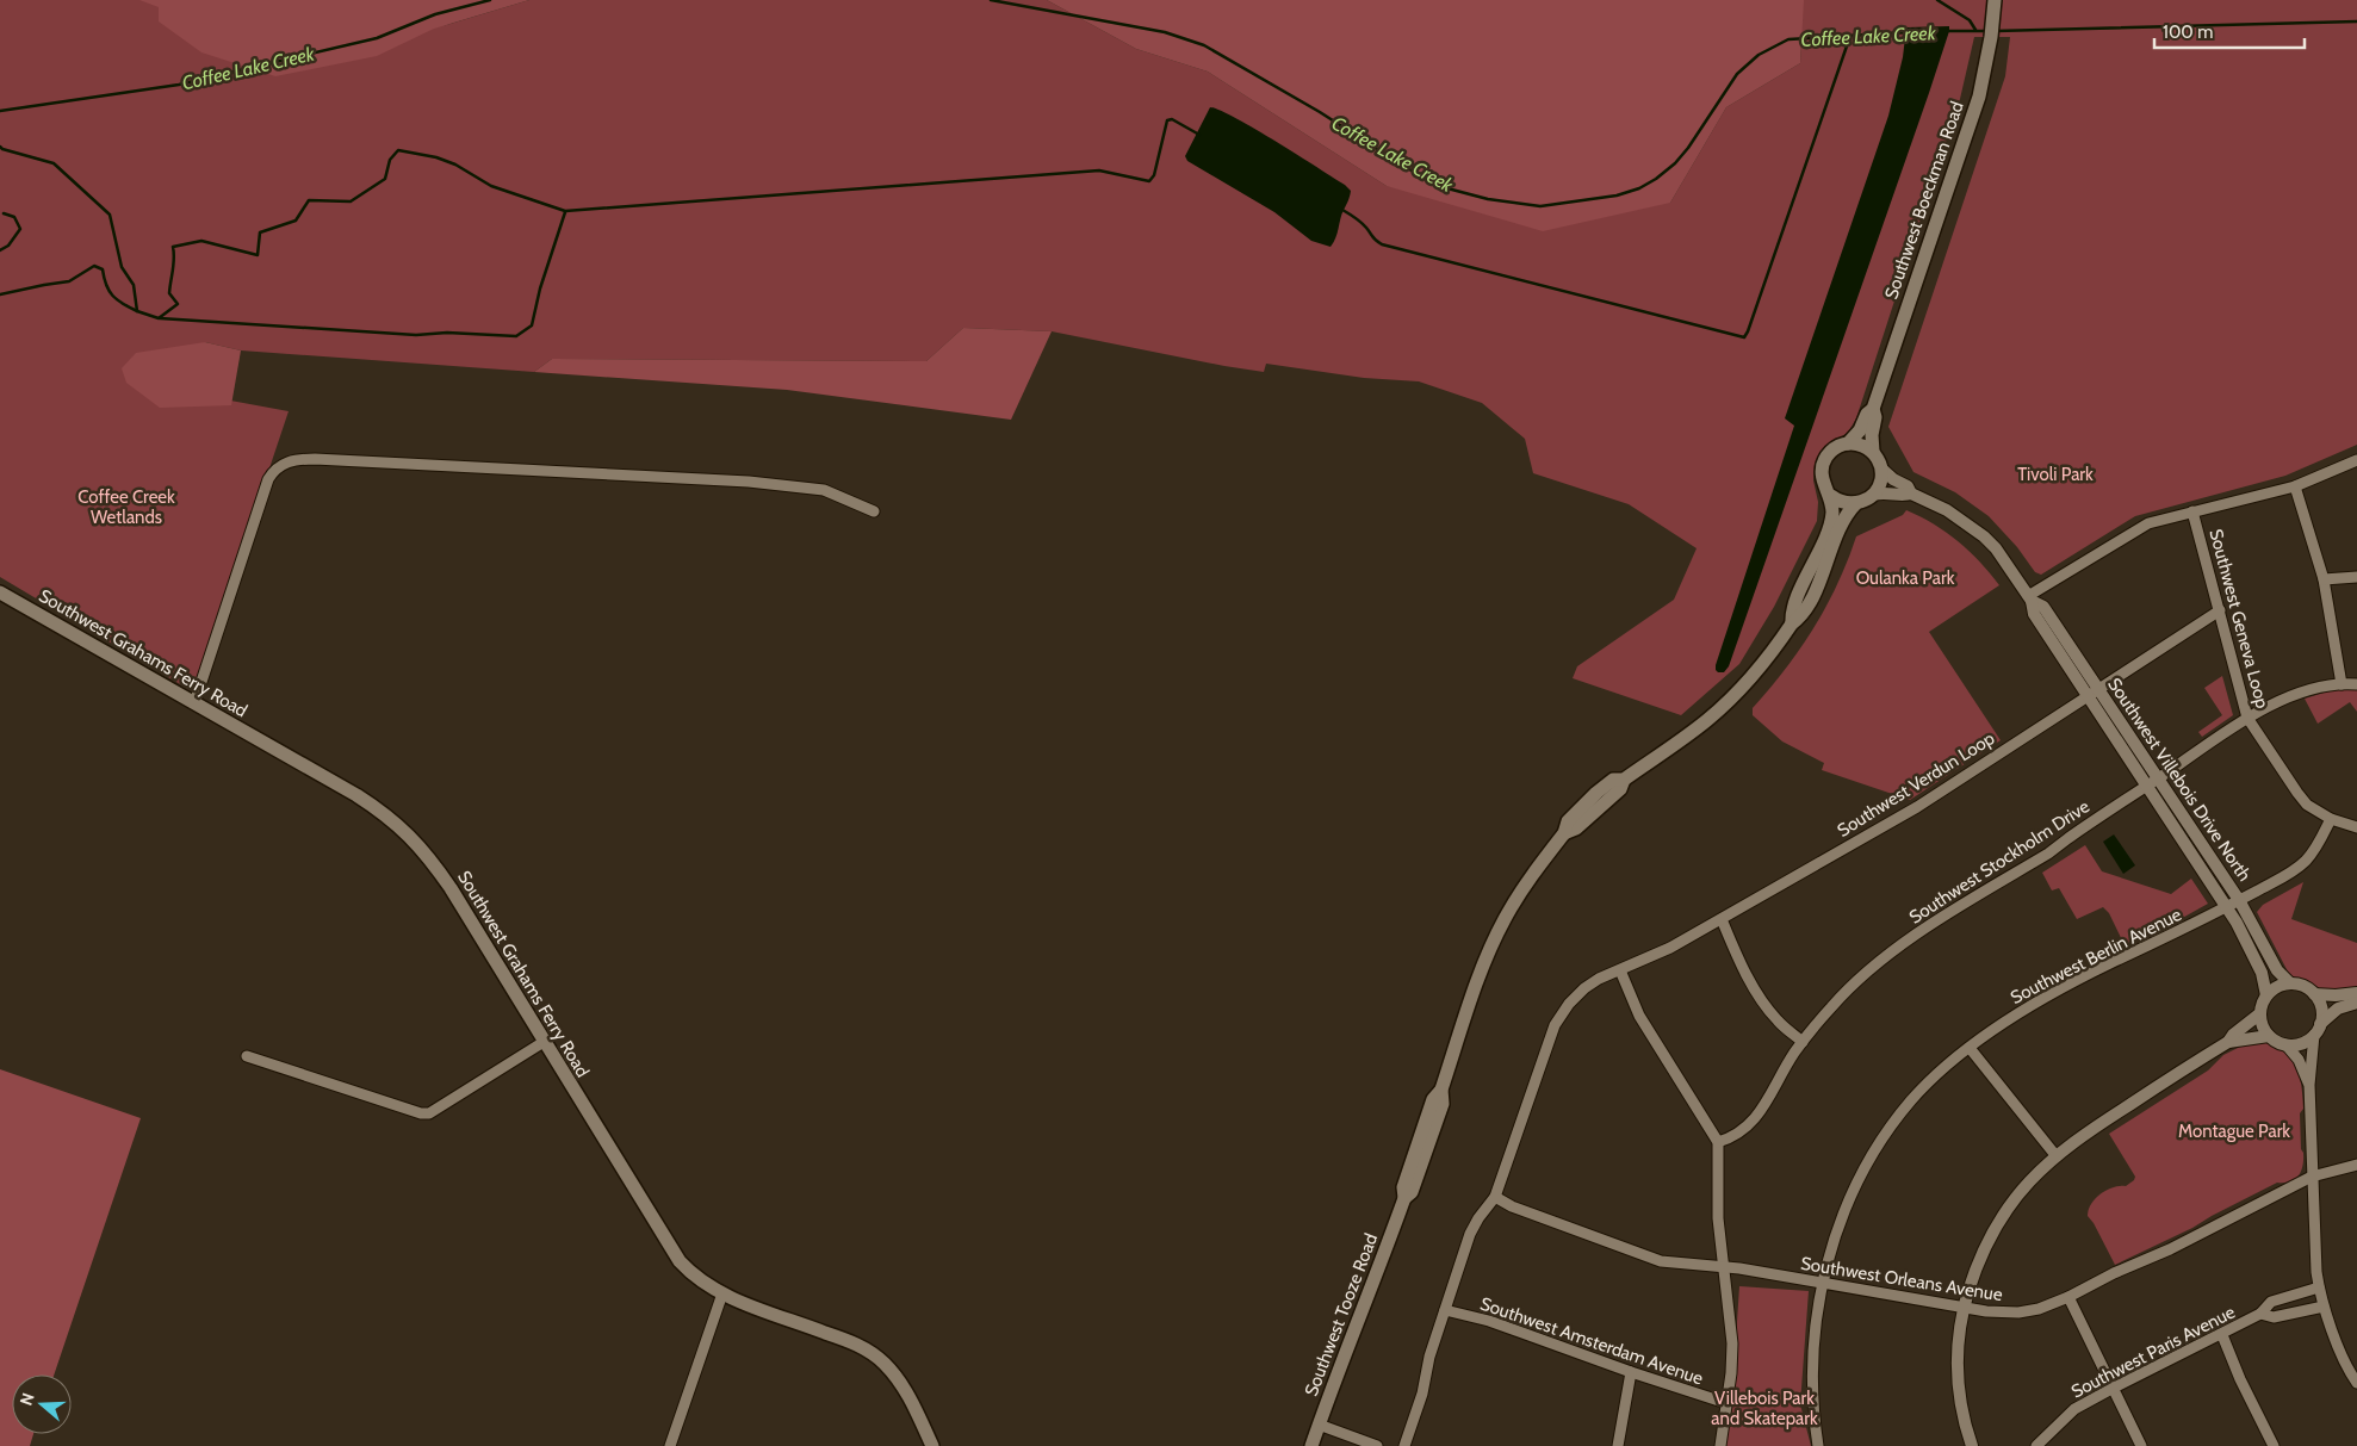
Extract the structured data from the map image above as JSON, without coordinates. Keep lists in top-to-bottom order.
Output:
{
  "streets": {
    "main road": ["Southwest Boeckman Road", "Southwest Grahams Ferry Road", "Southwest Tooze Road"],
    "street": [
      "Southwest Geneva Loop",
      "Southwest Villebois Drive North",
      "Southwest Verdun Loop",
      "Southwest Stockholm Drive",
      "Southwest Berlin Avenue",
      "Southwest Orleans Avenue",
      "Southwest Amsterdam Avenue",
      "Southwest Paris Avenue"
    ]
  },
  "crossings": [
    ["Southwest Boeckman Road", "Southwest Villebois Drive North"],
    ["Southwest Boeckman Road", "Southwest Tooze Road"],
    ["Southwest Geneva Loop", "Southwest Verdun Loop"],
    ["Southwest Geneva Loop", "Southwest Stockholm Drive"],
    ["Southwest Geneva Loop", "Southwest Berlin Avenue"],
    ["Southwest Villebois Drive North", "Southwest Verdun Loop"],
    ["Southwest Villebois Drive North", "Southwest Stockholm Drive"],
    ["Southwest Villebois Drive North", "Southwest Berlin Avenue"],
    ["Southwest Verdun Loop", "Southwest Orleans Avenue"],
    ["Southwest Verdun Loop", "Southwest Amsterdam Avenue"],
    ["Southwest Berlin Avenue", "Southwest Orleans Avenue"]
  ],
  "water": ["Coffee Lake Creek"],
  "parks": [
    "Tivoli Park",
    "Coffee Creek Wetlands",
    "Oulanka Park",
    "Montague Park",
    "Villebois Park and Skatepark"
  ],
  "scale_bar": "100 m",
  "north": "left"
}
